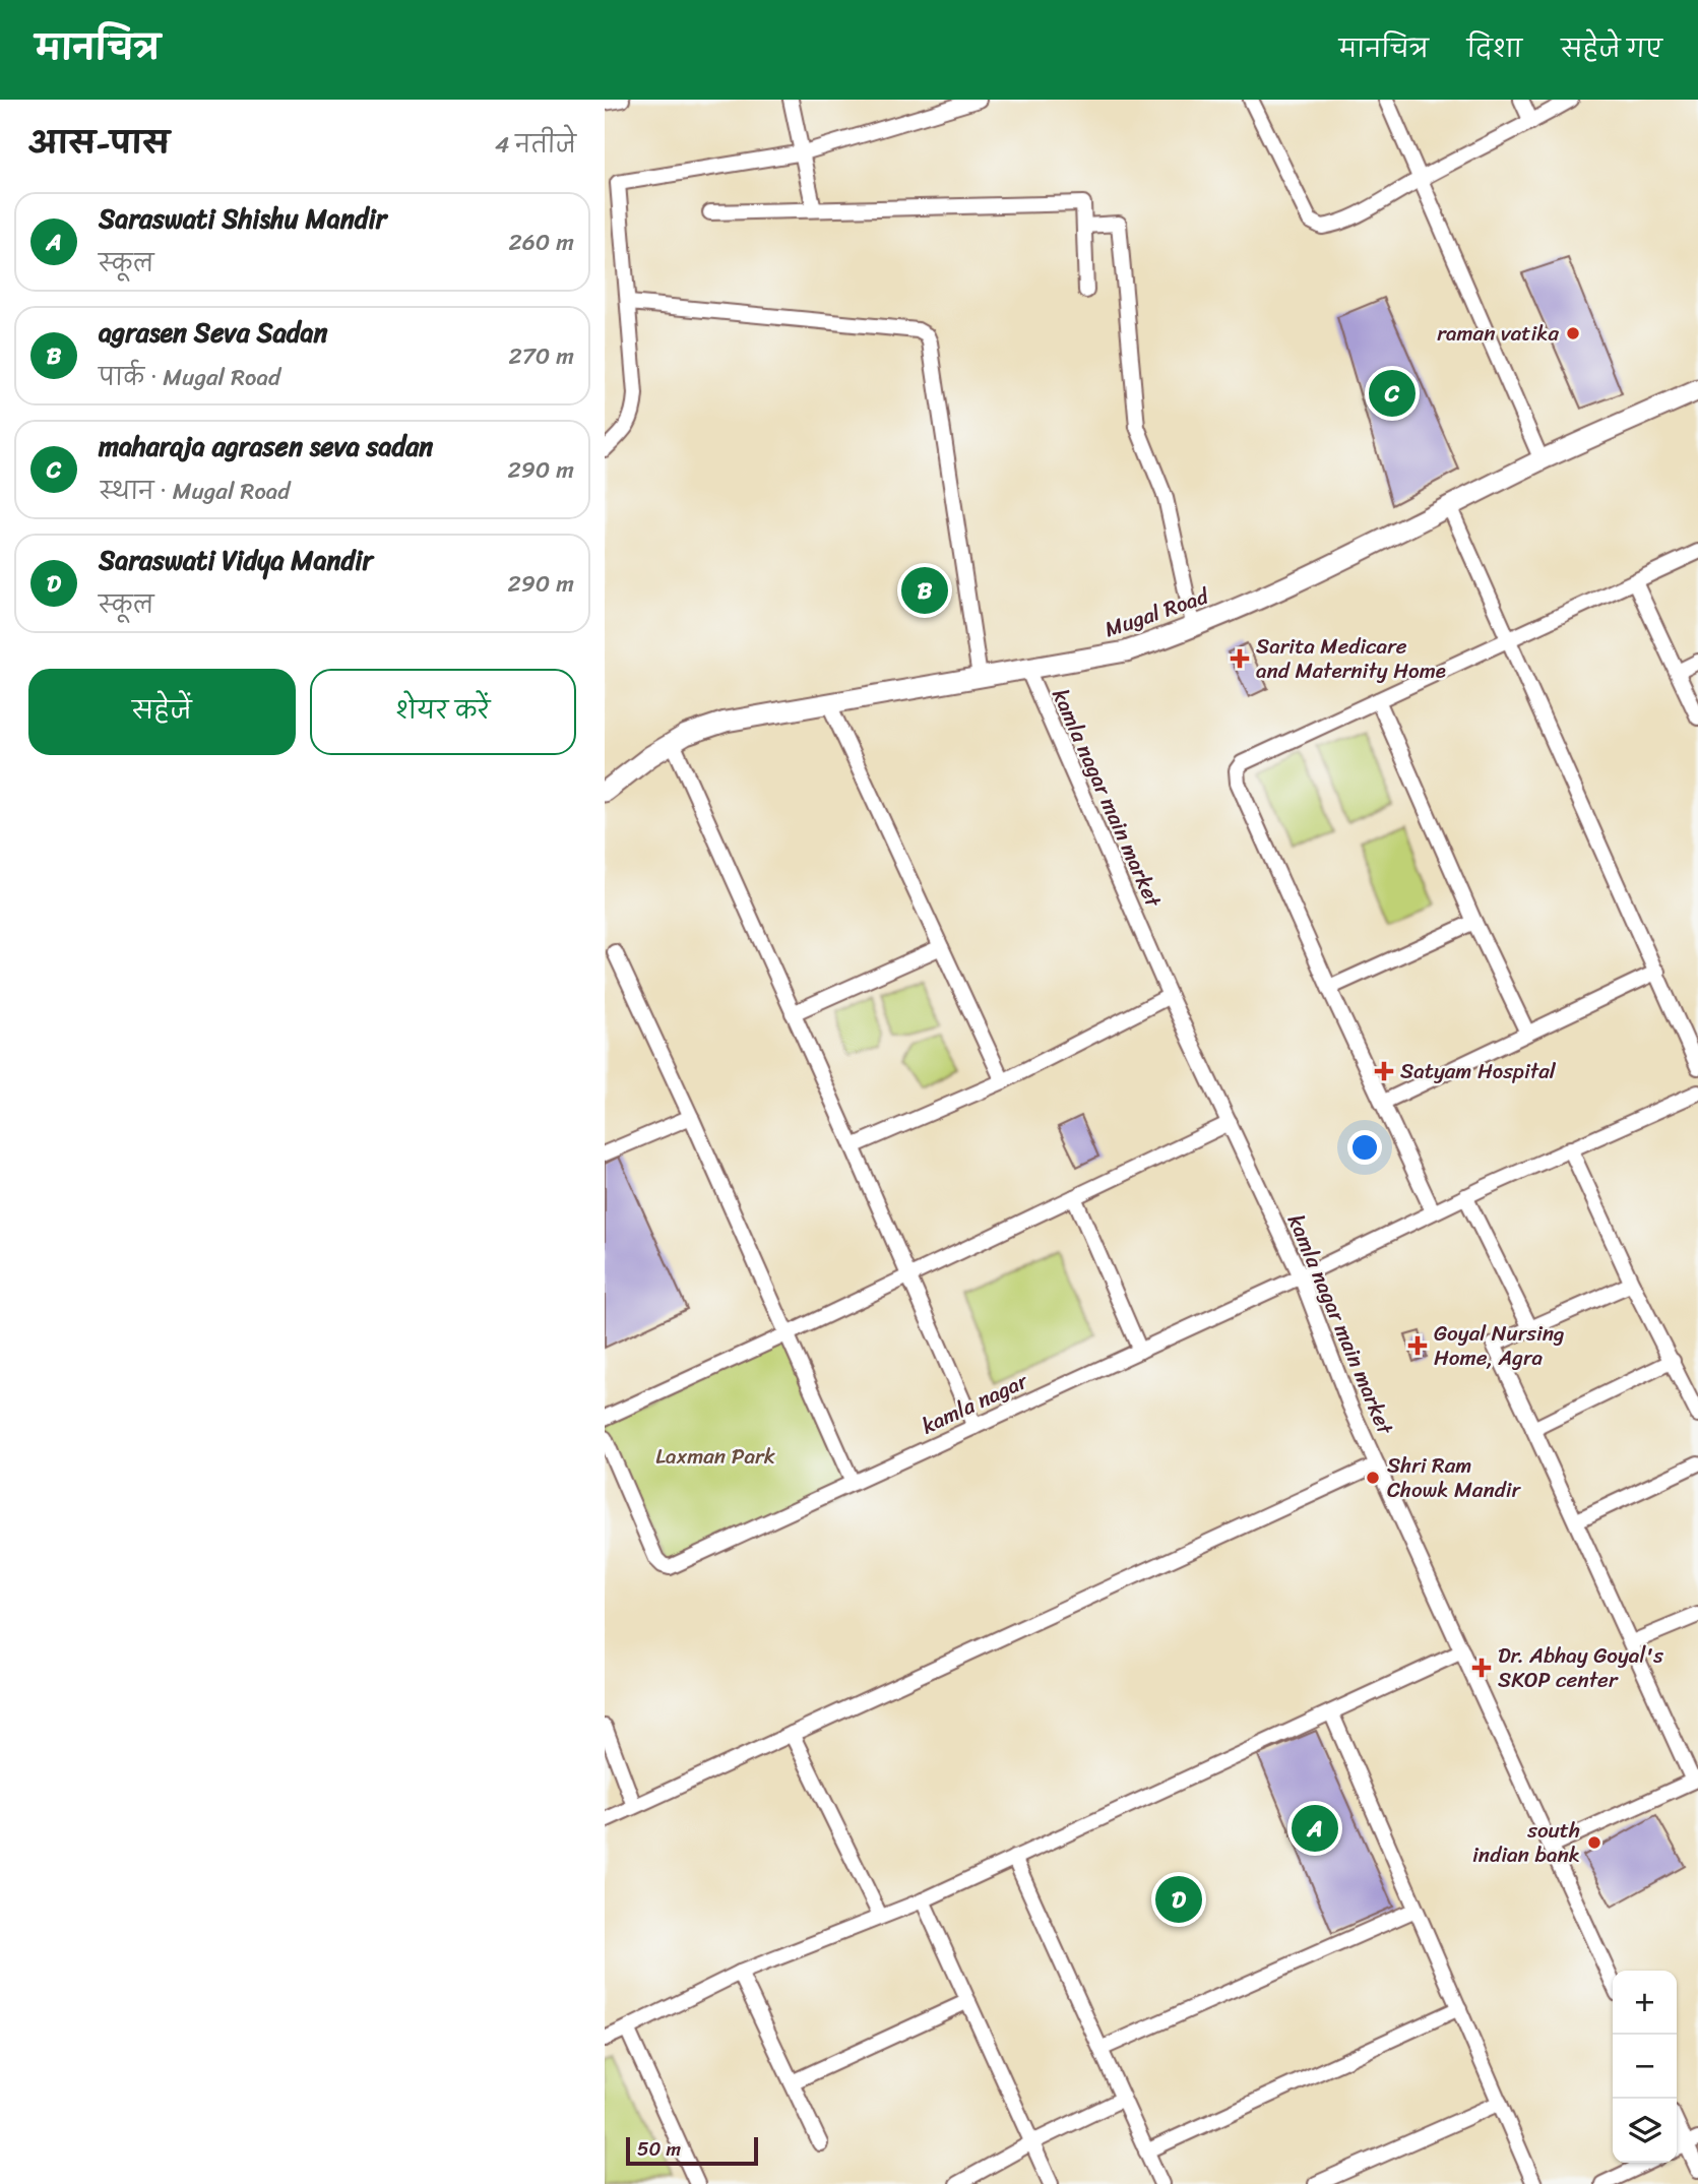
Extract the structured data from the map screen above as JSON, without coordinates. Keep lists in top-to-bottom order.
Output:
{
  "streets": {
    "street": ["Mugal Road", "kamla nagar main market", "kamla nagar"]
  },
  "crossings": [
    ["Mugal Road", "kamla nagar main market"],
    ["kamla nagar main market", "kamla nagar"]
  ],
  "parks": ["Laxman Park"],
  "places": {
    "other": ["raman vatika", "Shri Ram Chowk Mandir", "south indian bank"],
    "health": [
      "Sarita Medicare and Maternity Home",
      "Satyam Hospital",
      "Goyal Nursing Home, Agra",
      "Dr. Abhay Goyal's SKOP center"
    ]
  },
  "scale_bar": "50 m",
  "page": {
    "header": "मानचित्र",
    "nav": ["मानचित्र", "दिशा", "सहेजे गए"],
    "heading": ["आस-पास", "4 नतीजे"],
    "list": [
      {
        "mark": "A",
        "name": "Saraswati Shishu Mandir",
        "note": "स्कूल",
        "value": "260 m"
      },
      {
        "mark": "B",
        "name": "agrasen Seva Sadan",
        "note": "पार्क · Mugal Road",
        "value": "270 m"
      },
      {
        "mark": "C",
        "name": "maharaja agrasen seva sadan",
        "note": "स्थान · Mugal Road",
        "value": "290 m"
      },
      {
        "mark": "D",
        "name": "Saraswati Vidya Mandir",
        "note": "स्कूल",
        "value": "290 m"
      }
    ],
    "pins": [
      "C",
      "B",
      "A",
      "D"
    ],
    "buttons": ["सहेजें", "शेयर करें"],
    "map_buttons": ["+", "−"],
    "scale": "50 m"
  }
}
